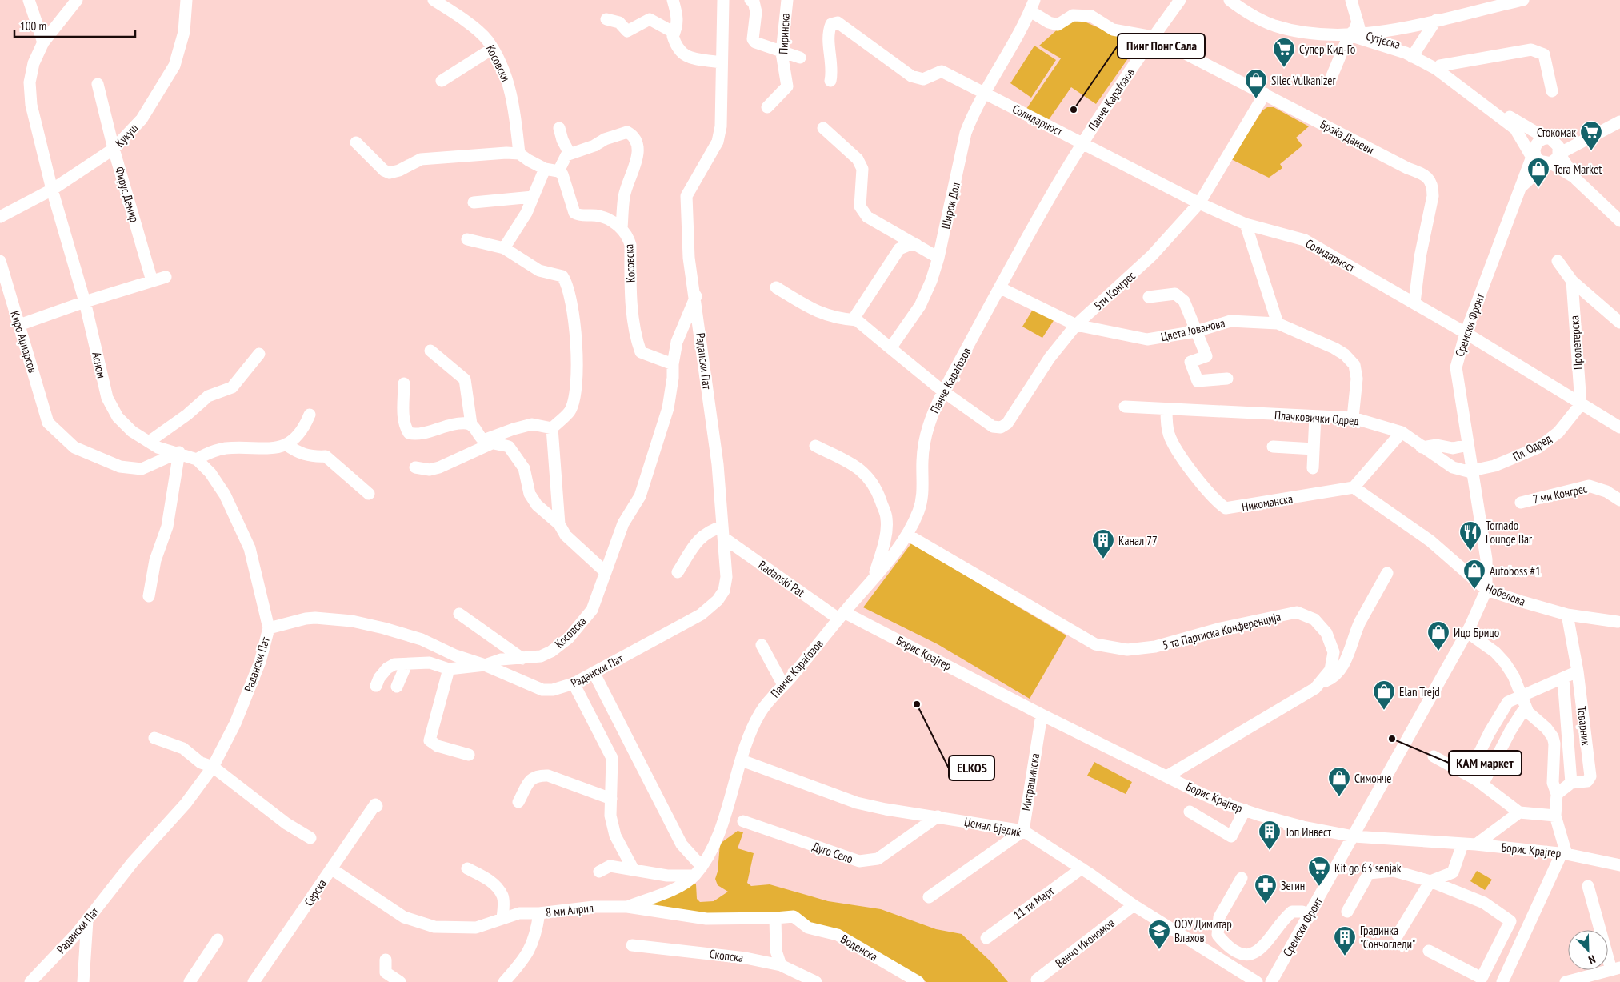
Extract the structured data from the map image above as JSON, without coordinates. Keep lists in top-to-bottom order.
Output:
{
  "streets": {
    "street": [
      "Пиринска",
      "Сутјеска",
      "Косовски",
      "Панче Караѓозов",
      "Солидарност",
      "Кукуш",
      "Браќа Даневи",
      "Фирус Демир",
      "Широк Дол",
      "Косовска",
      "5ти Конгрес",
      "Сремски Фронт",
      "Цвета Јованова",
      "Киро Аџиарсов",
      "Пролетерска",
      "Радански Пат",
      "Асном",
      "Плачковички Одред",
      "Пл. Одред",
      "7 ми Конгрес",
      "Никоманска",
      "Radanski Pat",
      "Нобелова",
      "5 та Партиска Конференција",
      "Борис Крајгер",
      "Товарник",
      "Митрашинска",
      "Џемал Бједиќ",
      "Дуго Село",
      "Серска",
      "11 ти Март",
      "8 ми Април",
      "Ванчо Икономов",
      "Воденска",
      "Скопска"
    ]
  },
  "crossings": [
    ["Сутјеска", "Сремски Фронт"],
    ["Панче Караѓозов", "Солидарност"],
    ["Панче Караѓозов", "Браќа Даневи"],
    ["Панче Караѓозов", "5ти Конгрес"],
    ["Панче Караѓозов", "Цвета Јованова"],
    ["Панче Караѓозов", "Radanski Pat"],
    ["Панче Караѓозов", "5 та Партиска Конференција"],
    ["Панче Караѓозов", "Борис Крајгер"],
    ["Панче Караѓозов", "Џемал Бједиќ"],
    ["Солидарност", "Браќа Даневи"],
    ["Солидарност", "Широк Дол"],
    ["Солидарност", "5ти Конгрес"],
    ["Солидарност", "Сремски Фронт"],
    ["Солидарност", "Пролетерска"],
    ["Солидарност", "Пл. Одред"],
    ["Кукуш", "Фирус Демир"],
    ["Кукуш", "Асном"],
    ["Браќа Даневи", "Широк Дол"],
    ["Браќа Даневи", "5ти Конгрес"],
    ["Косовска", "Радански Пат"],
    ["5ти Конгрес", "Цвета Јованова"],
    ["Сремски Фронт", "Нобелова"],
    ["Сремски Фронт", "Борис Крајгер"],
    ["Цвета Јованова", "Плачковички Одред"],
    ["Киро Аџиарсов", "Асном"],
    ["Пролетерска", "Пл. Одред"],
    ["Радански Пат", "Асном"],
    ["Радански Пат", "Radanski Pat"],
    ["Плачковички Одред", "Пл. Одред"],
    ["Плачковички Одред", "Никоманска"],
    ["Никоманска", "Нобелова"],
    ["Radanski Pat", "Борис Крајгер"],
    ["Нобелова", "Товарник"],
    ["5 та Партиска Конференција", "Борис Крајгер"],
    ["Борис Крајгер", "Митрашинска"],
    ["Митрашинска", "Џемал Бједиќ"],
    ["Џемал Бједиќ", "Дуго Село"],
    ["Џемал Бједиќ", "11 ти Март"],
    ["Џемал Бједиќ", "Ванчо Икономов"],
    ["Серска", "8 ми Април"],
    ["8 ми Април", "Воденска"]
  ],
  "places": {
    "supermarket": ["Супер Кид-Го", "Стокомак", "Kit go 63 senjak"],
    "shop": [
      "Silec Vulkanizer",
      "Tera Market",
      "Autoboss #1",
      "Ицо Брицо",
      "Elan Trejd",
      "Симонче"
    ],
    "other": ["Пинг Понг Сала", "ELKOS", "КАМ маркет"],
    "restaurant": ["Tornado Lounge Bar"],
    "building": ["Канал 77", "Топ Инвест", "Градинка \"Сончогледи\""],
    "pharmacy": ["Зегин"],
    "school or university": ["ООУ Димитар Влахов"]
  },
  "scale_bar": "100 m",
  "north": "bottom right"
}
